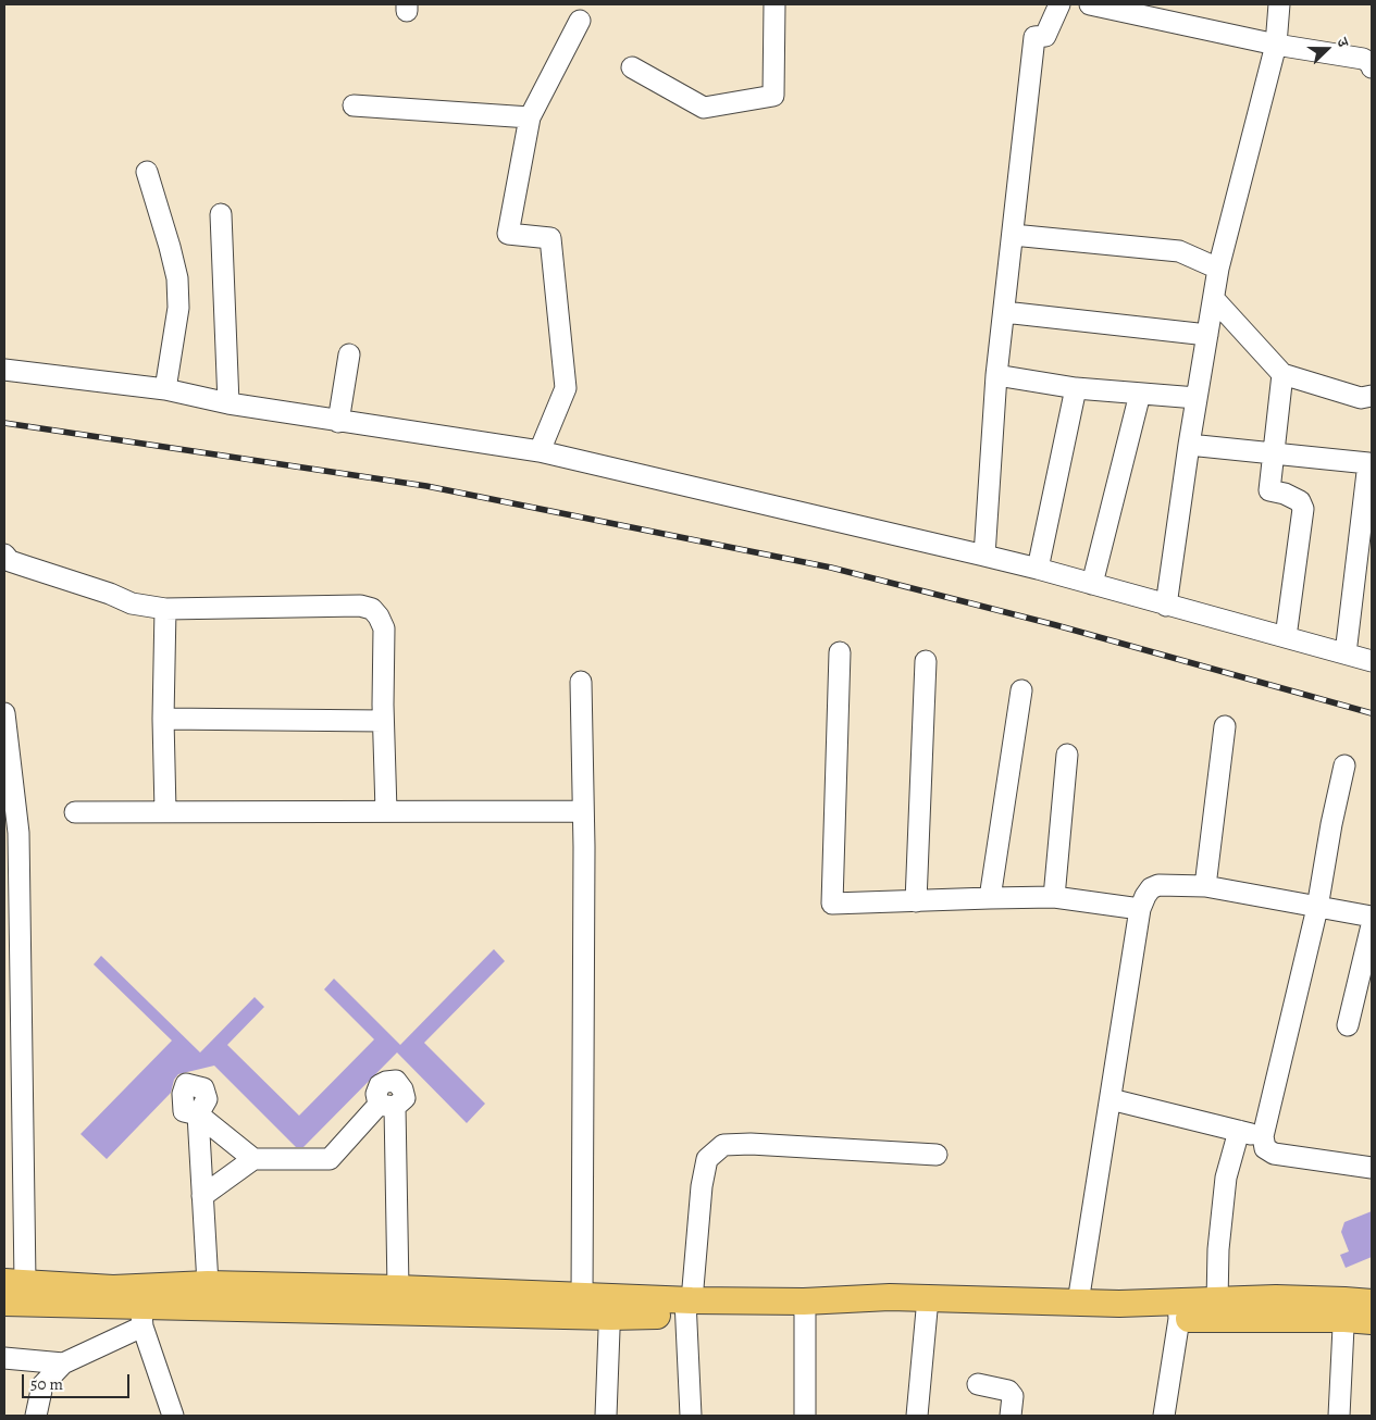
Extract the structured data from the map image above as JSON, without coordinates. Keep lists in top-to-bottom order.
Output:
{
  "scale_bar": "50 m",
  "north": "right"
}
